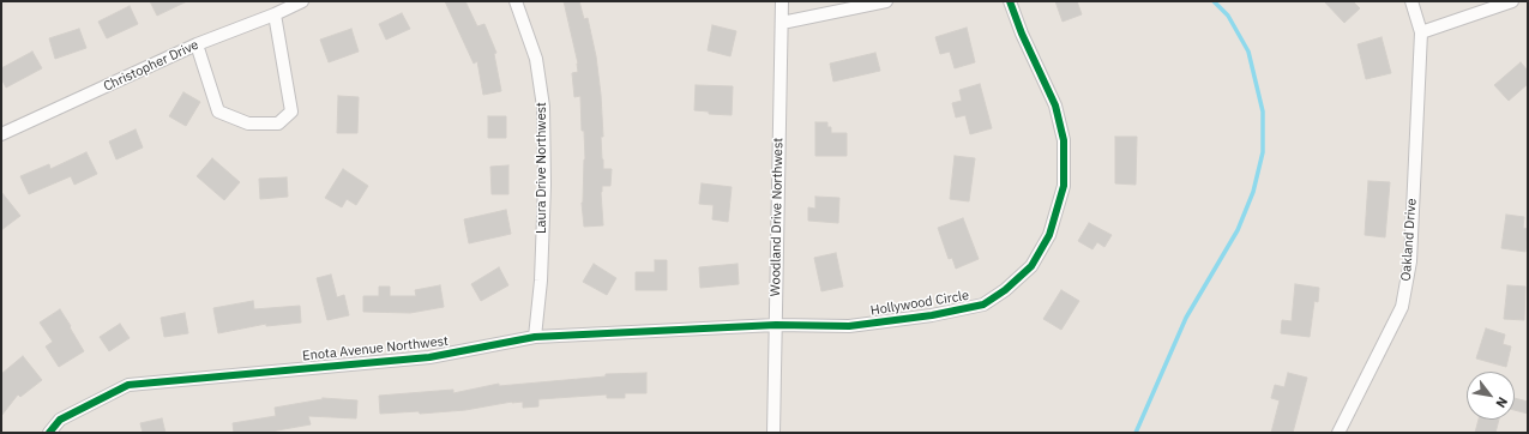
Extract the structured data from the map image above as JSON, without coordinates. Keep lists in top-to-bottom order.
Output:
{
  "streets": {
    "street": [
      "Christopher Drive",
      "Laura Drive Northwest",
      "Woodland Drive Northwest",
      "Oakland Drive",
      "Hollywood Circle",
      "Enota Avenue Northwest"
    ]
  },
  "crossings": [
    ["Laura Drive Northwest", "Enota Avenue Northwest"],
    ["Woodland Drive Northwest", "Hollywood Circle"],
    ["Woodland Drive Northwest", "Enota Avenue Northwest"],
    ["Hollywood Circle", "Enota Avenue Northwest"]
  ],
  "north": "bottom right"
}
